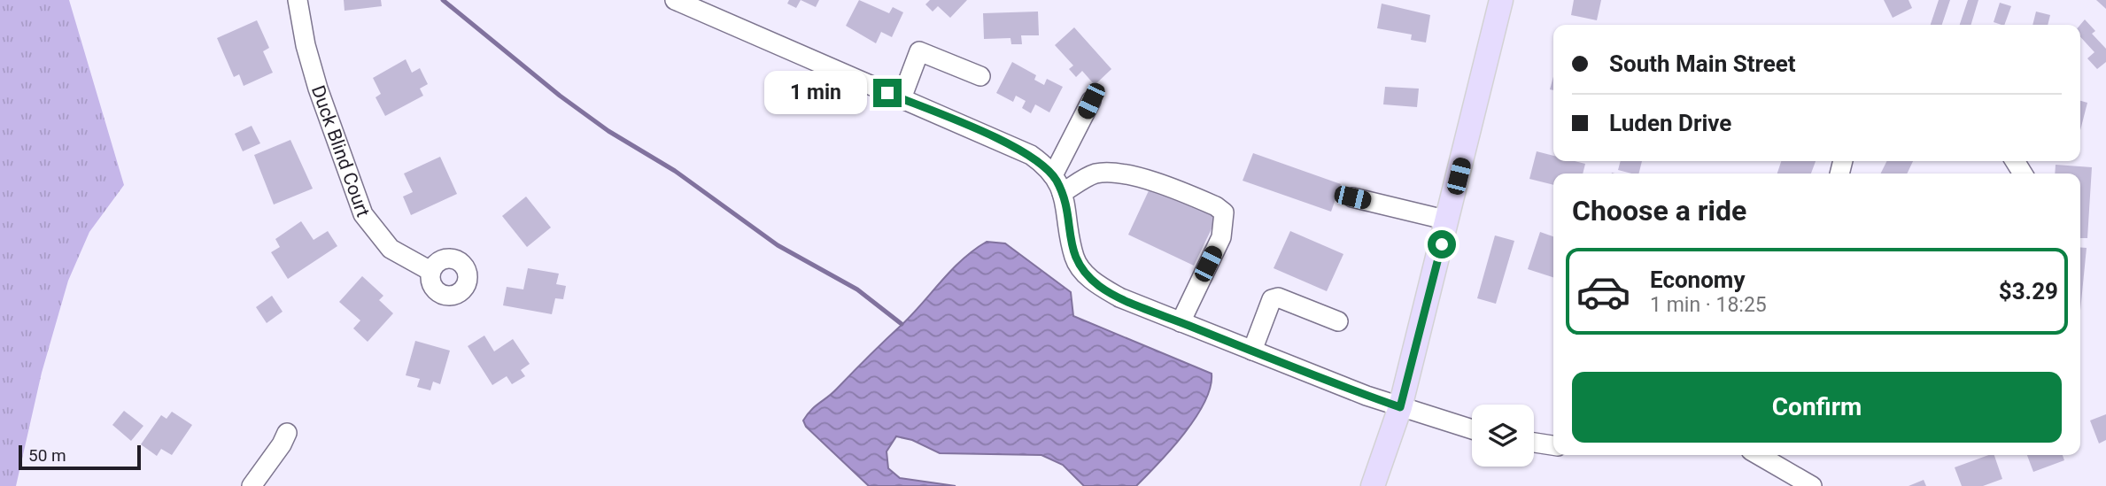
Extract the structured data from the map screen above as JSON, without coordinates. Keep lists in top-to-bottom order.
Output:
{
  "streets": {
    "street": ["Duck Blind Court"]
  },
  "scale_bar": "50 m",
  "page": {
    "banner": ["South Main Street", "Luden Drive"],
    "bubble": "1 min",
    "heading": "Choose a ride",
    "list": [
      {
        "name": "Economy",
        "note": "1 min · 18:25",
        "value": "$3.29"
      }
    ],
    "buttons": "Confirm",
    "scale": "50 m"
  }
}
